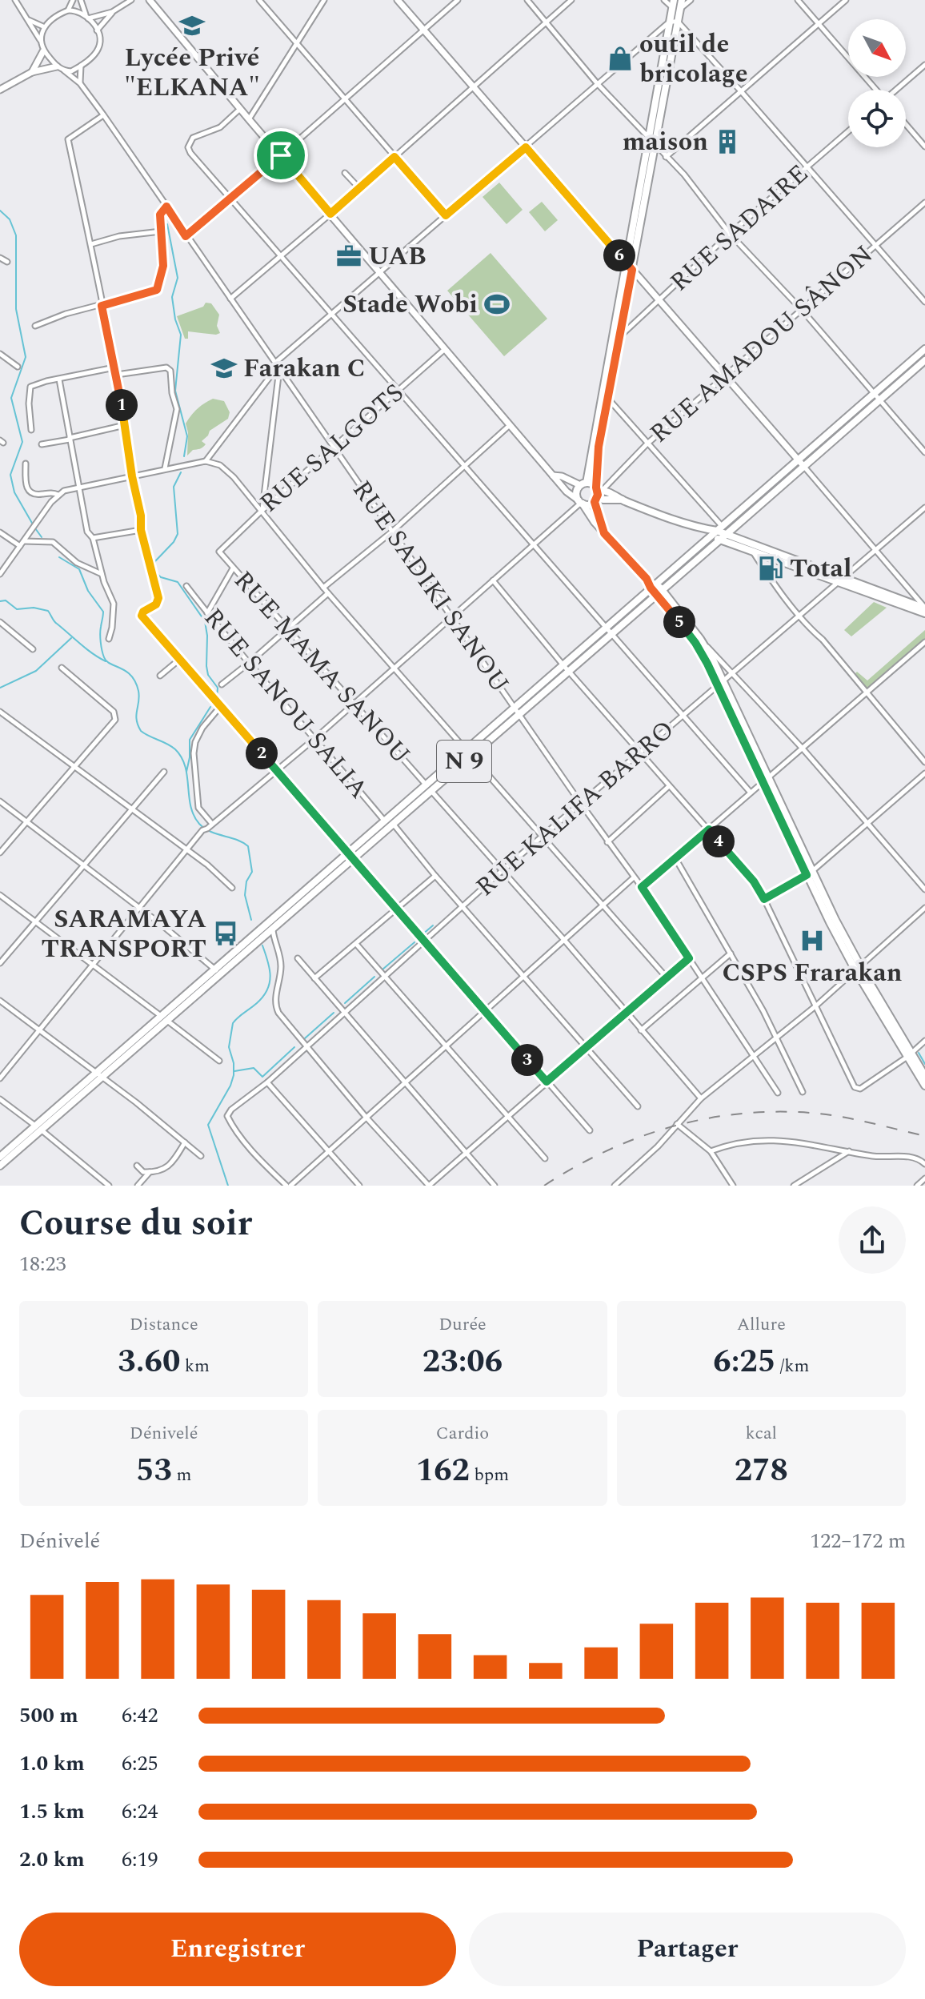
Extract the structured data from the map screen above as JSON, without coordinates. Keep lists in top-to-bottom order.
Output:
{
  "streets": {
    "main road": ["N 9"],
    "street": [
      "RUE SADAIRE",
      "RUE AMADOU SÂNON",
      "RUE SALGOTS",
      "RUE SADIKI SANOU",
      "RUE MAMA SANOU",
      "RUE SANOU SALIA",
      "RUE KALIFA BARRO"
    ]
  },
  "crossings": [
    ["RUE SALGOTS", "RUE SADIKI SANOU"],
    ["RUE SALGOTS", "RUE MAMA SANOU"],
    ["RUE SADIKI SANOU", "N 9"],
    ["RUE SADIKI SANOU", "RUE KALIFA BARRO"],
    ["RUE MAMA SANOU", "N 9"],
    ["RUE MAMA SANOU", "RUE KALIFA BARRO"],
    ["RUE SANOU SALIA", "N 9"]
  ],
  "places": {
    "school or university": ["Lycée Privé \"ELKANA\"", "Farakan C"],
    "shop": ["outil de bricolage"],
    "building": ["maison"],
    "office": ["UAB"],
    "sports": ["Stade Wobi"],
    "fuel station": ["Total"],
    "bus stop": ["SARAMAYA TRANSPORT"],
    "hospital": ["CSPS Frarakan"]
  },
  "north": "bottom right",
  "page": {
    "pins": [
      "6",
      "1",
      "5",
      "2",
      "4",
      "3"
    ],
    "heading": ["Course du soir", "18:23"],
    "stats": [
      ["Distance", "3.60 km"],
      ["Durée", "23:06"],
      ["Allure", "6:25 /km"],
      ["Dénivelé", "53 m"],
      ["Cardio", "162 bpm"],
      ["kcal", "278"]
    ],
    "chart": ["Dénivelé", "122–172 m"],
    "list": [
      {
        "name": "500 m",
        "note": "6:42"
      },
      {
        "name": "1.0 km",
        "note": "6:25"
      },
      {
        "name": "1.5 km",
        "note": "6:24"
      },
      {
        "name": "2.0 km",
        "note": "6:19"
      }
    ],
    "buttons": ["Enregistrer", "Partager"]
  }
}
